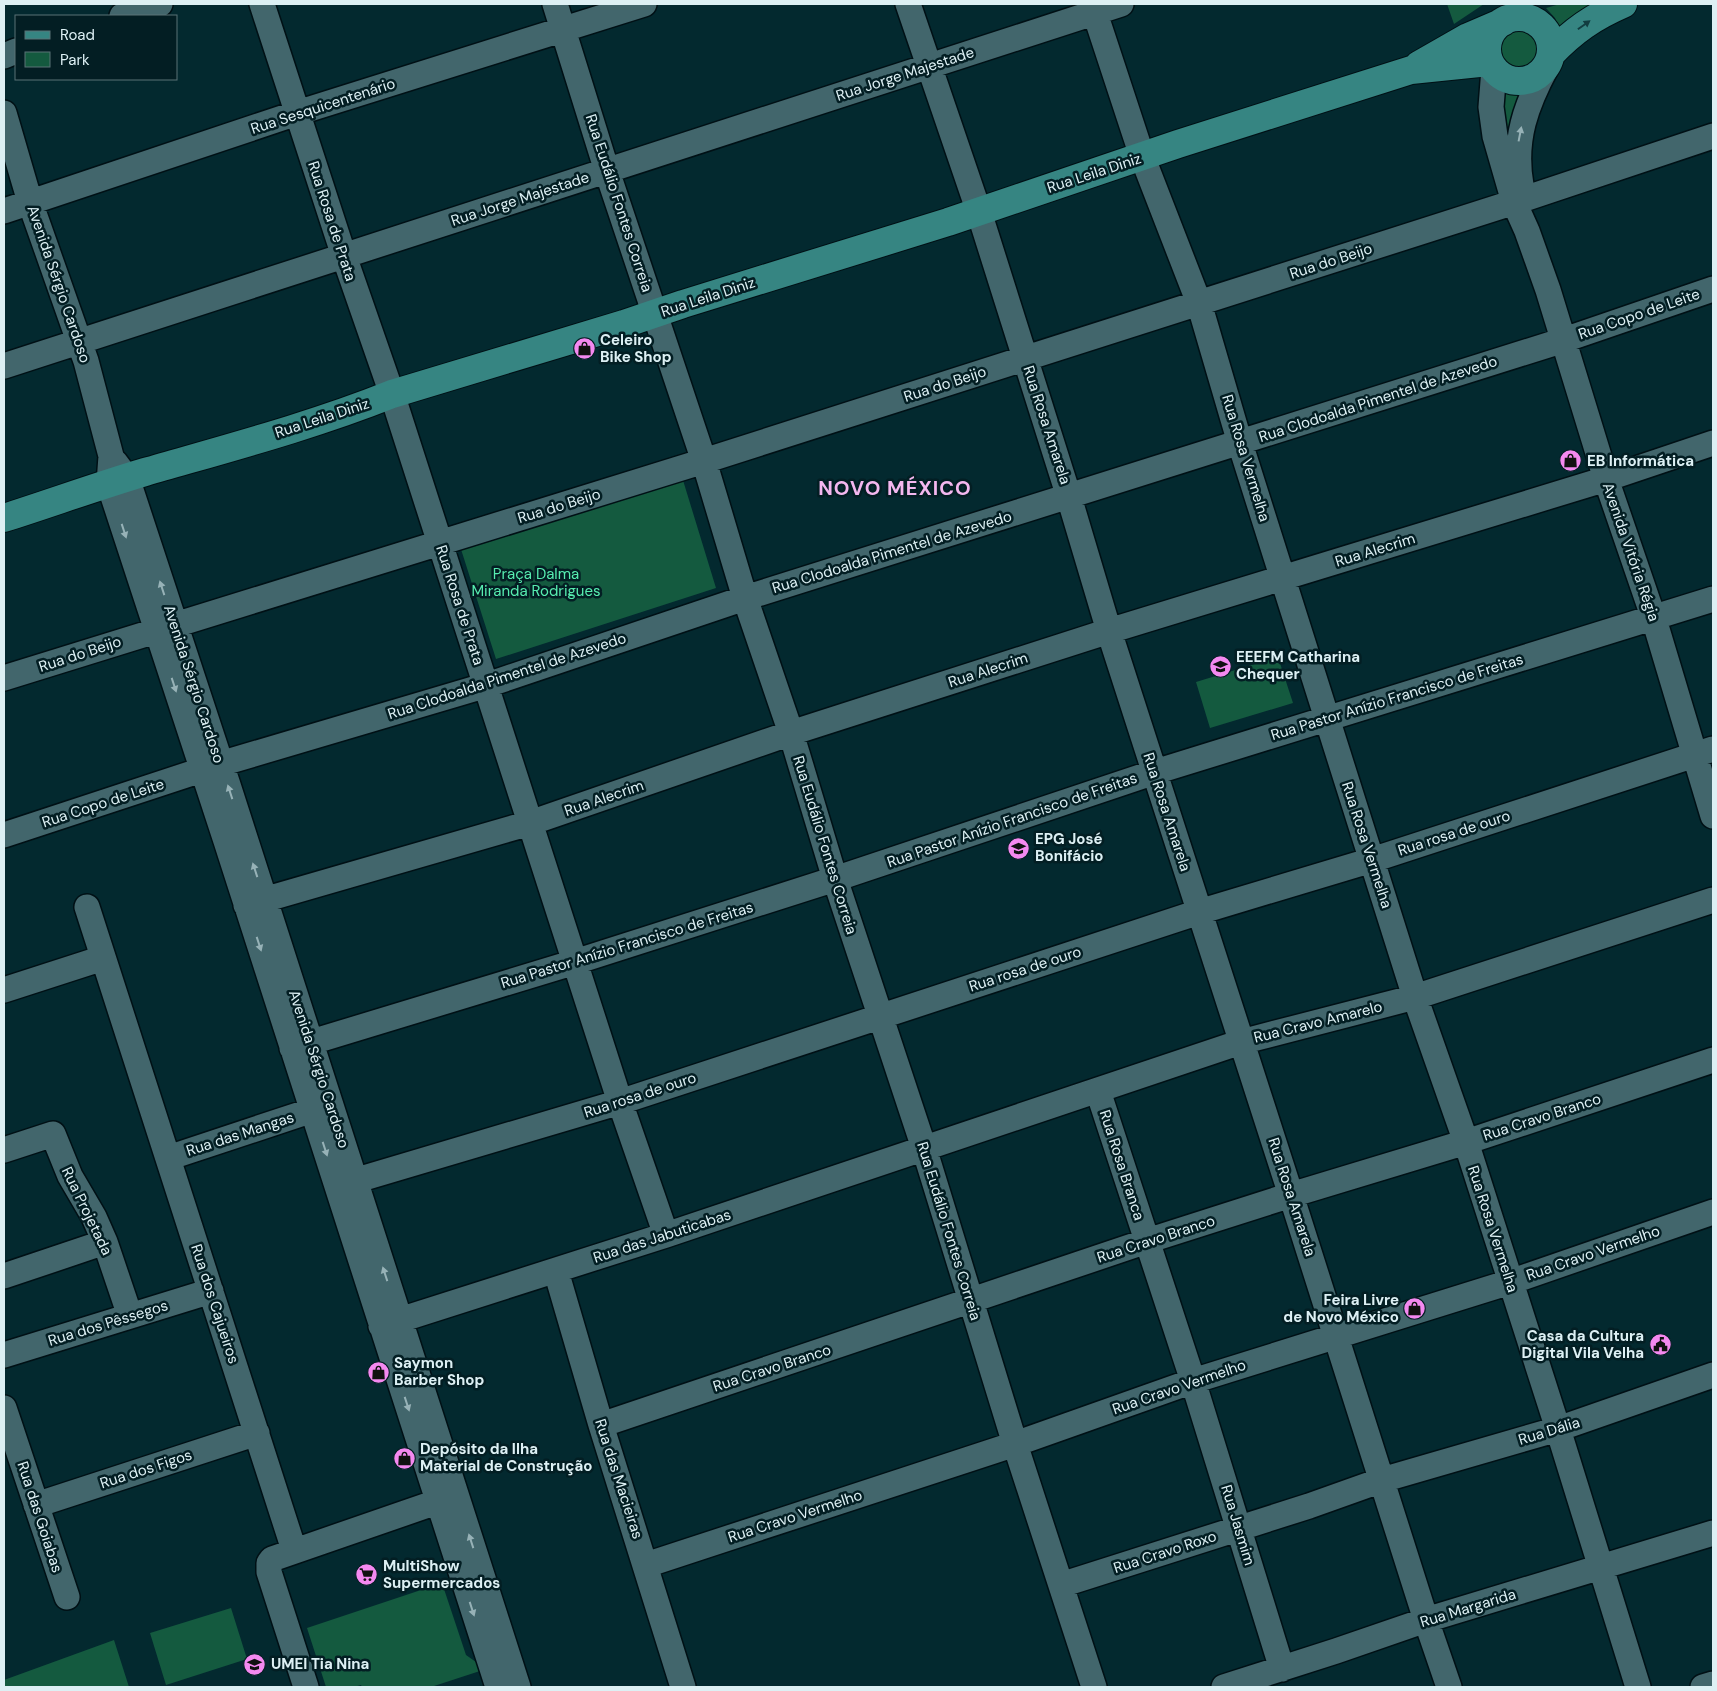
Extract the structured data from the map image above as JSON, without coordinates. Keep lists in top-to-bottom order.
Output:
{
  "streets": {
    "main road": ["Rua Leila Diniz"],
    "street": [
      "Rua Jorge Majestade",
      "Rua Sesquicentenário",
      "Rua Eudálio Fontes Correia",
      "Rua Rosa de Prata",
      "Rua do Beijo",
      "Avenida Sérgio Cardoso",
      "Rua Copo de Leite",
      "Rua Clodoalda Pimentel de Azevedo",
      "Rua Rosa Amarela",
      "Rua Rosa Vermelha",
      "Rua Alecrim",
      "Avenida Vitória Régia",
      "Rua Pastor Anízio Francisco de Freitas",
      "Rua rosa de ouro",
      "Rua Cravo Amarelo",
      "Rua Cravo Branco",
      "Rua das Mangas",
      "Rua Rosa Branca",
      "Rua Projetada",
      "Rua das Jabuticabas",
      "Rua Cravo Vermelho",
      "Rua dos Cajueiros",
      "Rua dos Pêssegos",
      "Rua Dália",
      "Rua dos Figos",
      "Rua das Macieiras",
      "Rua das Goiabas",
      "Rua Jasmim",
      "Rua Cravo Roxo",
      "Rua Margarida"
    ]
  },
  "crossings": [
    ["Rua Jorge Majestade", "Rua Eudálio Fontes Correia"],
    ["Rua Jorge Majestade", "Rua Rosa de Prata"],
    ["Rua Jorge Majestade", "Avenida Sérgio Cardoso"],
    ["Rua Jorge Majestade", "Rua Rosa Amarela"],
    ["Rua Jorge Majestade", "Rua Rosa Vermelha"],
    ["Rua Sesquicentenário", "Rua Eudálio Fontes Correia"],
    ["Rua Sesquicentenário", "Rua Rosa de Prata"],
    ["Rua Sesquicentenário", "Avenida Sérgio Cardoso"],
    ["Rua Leila Diniz", "Rua Eudálio Fontes Correia"],
    ["Rua Leila Diniz", "Rua Rosa de Prata"],
    ["Rua Leila Diniz", "Avenida Sérgio Cardoso"],
    ["Rua Leila Diniz", "Rua Rosa Amarela"],
    ["Rua Leila Diniz", "Rua Rosa Vermelha"],
    ["Rua Leila Diniz", "Avenida Vitória Régia"],
    ["Rua Eudálio Fontes Correia", "Rua do Beijo"],
    ["Rua Eudálio Fontes Correia", "Rua Clodoalda Pimentel de Azevedo"],
    ["Rua Eudálio Fontes Correia", "Rua Alecrim"],
    ["Rua Eudálio Fontes Correia", "Rua Pastor Anízio Francisco de Freitas"],
    ["Rua Eudálio Fontes Correia", "Rua rosa de ouro"],
    ["Rua Eudálio Fontes Correia", "Rua Cravo Amarelo"],
    ["Rua Eudálio Fontes Correia", "Rua Cravo Branco"],
    ["Rua Eudálio Fontes Correia", "Rua das Jabuticabas"],
    ["Rua Eudálio Fontes Correia", "Rua Cravo Vermelho"],
    ["Rua Eudálio Fontes Correia", "Rua Cravo Roxo"],
    ["Rua Rosa de Prata", "Rua do Beijo"],
    ["Rua Rosa de Prata", "Rua Clodoalda Pimentel de Azevedo"],
    ["Rua Rosa de Prata", "Rua Alecrim"],
    ["Rua Rosa de Prata", "Rua Pastor Anízio Francisco de Freitas"],
    ["Rua Rosa de Prata", "Rua rosa de ouro"],
    ["Rua Rosa de Prata", "Rua das Jabuticabas"],
    ["Rua do Beijo", "Avenida Sérgio Cardoso"],
    ["Rua do Beijo", "Rua Rosa Amarela"],
    ["Rua do Beijo", "Rua Rosa Vermelha"],
    ["Rua do Beijo", "Avenida Vitória Régia"],
    ["Avenida Sérgio Cardoso", "Rua Copo de Leite"],
    ["Avenida Sérgio Cardoso", "Rua Clodoalda Pimentel de Azevedo"],
    ["Avenida Sérgio Cardoso", "Rua Alecrim"],
    ["Avenida Sérgio Cardoso", "Rua Pastor Anízio Francisco de Freitas"],
    ["Avenida Sérgio Cardoso", "Rua rosa de ouro"],
    ["Avenida Sérgio Cardoso", "Rua das Mangas"],
    ["Avenida Sérgio Cardoso", "Rua das Jabuticabas"],
    ["Rua Copo de Leite", "Rua Clodoalda Pimentel de Azevedo"],
    ["Rua Copo de Leite", "Avenida Vitória Régia"],
    ["Rua Clodoalda Pimentel de Azevedo", "Rua Rosa Amarela"],
    ["Rua Clodoalda Pimentel de Azevedo", "Rua Rosa Vermelha"],
    ["Rua Clodoalda Pimentel de Azevedo", "Avenida Vitória Régia"],
    ["Rua Rosa Amarela", "Rua Alecrim"],
    ["Rua Rosa Amarela", "Rua Pastor Anízio Francisco de Freitas"],
    ["Rua Rosa Amarela", "Rua rosa de ouro"],
    ["Rua Rosa Amarela", "Rua Cravo Amarelo"],
    ["Rua Rosa Amarela", "Rua Cravo Branco"],
    ["Rua Rosa Amarela", "Rua Cravo Vermelho"],
    ["Rua Rosa Amarela", "Rua Dália"],
    ["Rua Rosa Amarela", "Rua Cravo Roxo"],
    ["Rua Rosa Amarela", "Rua Margarida"],
    ["Rua Rosa Vermelha", "Rua Alecrim"],
    ["Rua Rosa Vermelha", "Rua Pastor Anízio Francisco de Freitas"],
    ["Rua Rosa Vermelha", "Rua rosa de ouro"],
    ["Rua Rosa Vermelha", "Rua Cravo Amarelo"],
    ["Rua Rosa Vermelha", "Rua Cravo Branco"],
    ["Rua Rosa Vermelha", "Rua Cravo Vermelho"],
    ["Rua Rosa Vermelha", "Rua Dália"],
    ["Rua Rosa Vermelha", "Rua Margarida"],
    ["Rua Alecrim", "Avenida Vitória Régia"],
    ["Avenida Vitória Régia", "Rua Pastor Anízio Francisco de Freitas"],
    ["Avenida Vitória Régia", "Rua rosa de ouro"],
    ["Rua Cravo Amarelo", "Rua Rosa Branca"],
    ["Rua Cravo Amarelo", "Rua das Jabuticabas"],
    ["Rua Cravo Branco", "Rua Rosa Branca"],
    ["Rua Cravo Branco", "Rua das Macieiras"],
    ["Rua das Mangas", "Rua dos Cajueiros"],
    ["Rua Rosa Branca", "Rua Cravo Vermelho"],
    ["Rua Rosa Branca", "Rua Jasmim"],
    ["Rua Projetada", "Rua dos Pêssegos"],
    ["Rua das Jabuticabas", "Rua das Macieiras"],
    ["Rua Cravo Vermelho", "Rua das Macieiras"],
    ["Rua Cravo Vermelho", "Rua Jasmim"],
    ["Rua dos Cajueiros", "Rua dos Pêssegos"],
    ["Rua dos Cajueiros", "Rua dos Figos"],
    ["Rua Dália", "Rua Cravo Roxo"],
    ["Rua dos Figos", "Rua das Goiabas"],
    ["Rua Jasmim", "Rua Cravo Roxo"],
    ["Rua Jasmim", "Rua Margarida"]
  ],
  "districts": ["NOVO MÉXICO"],
  "parks": ["Praça Dalma Miranda Rodrigues"],
  "places": {
    "shop": [
      "Celeiro Bike Shop",
      "EB Informática",
      "Feira Livre de Novo México",
      "Saymon Barber Shop",
      "Depósito da Ilha Material de Construção"
    ],
    "school or university": ["EEEFM Catharina Chequer", "EPG José Bonifácio", "UMEI Tia Nina"],
    "public building": ["Casa da Cultura Digital Vila Velha"],
    "supermarket": ["MultiShow Supermercados"]
  },
  "legend": ["Road", "Park"]
}
